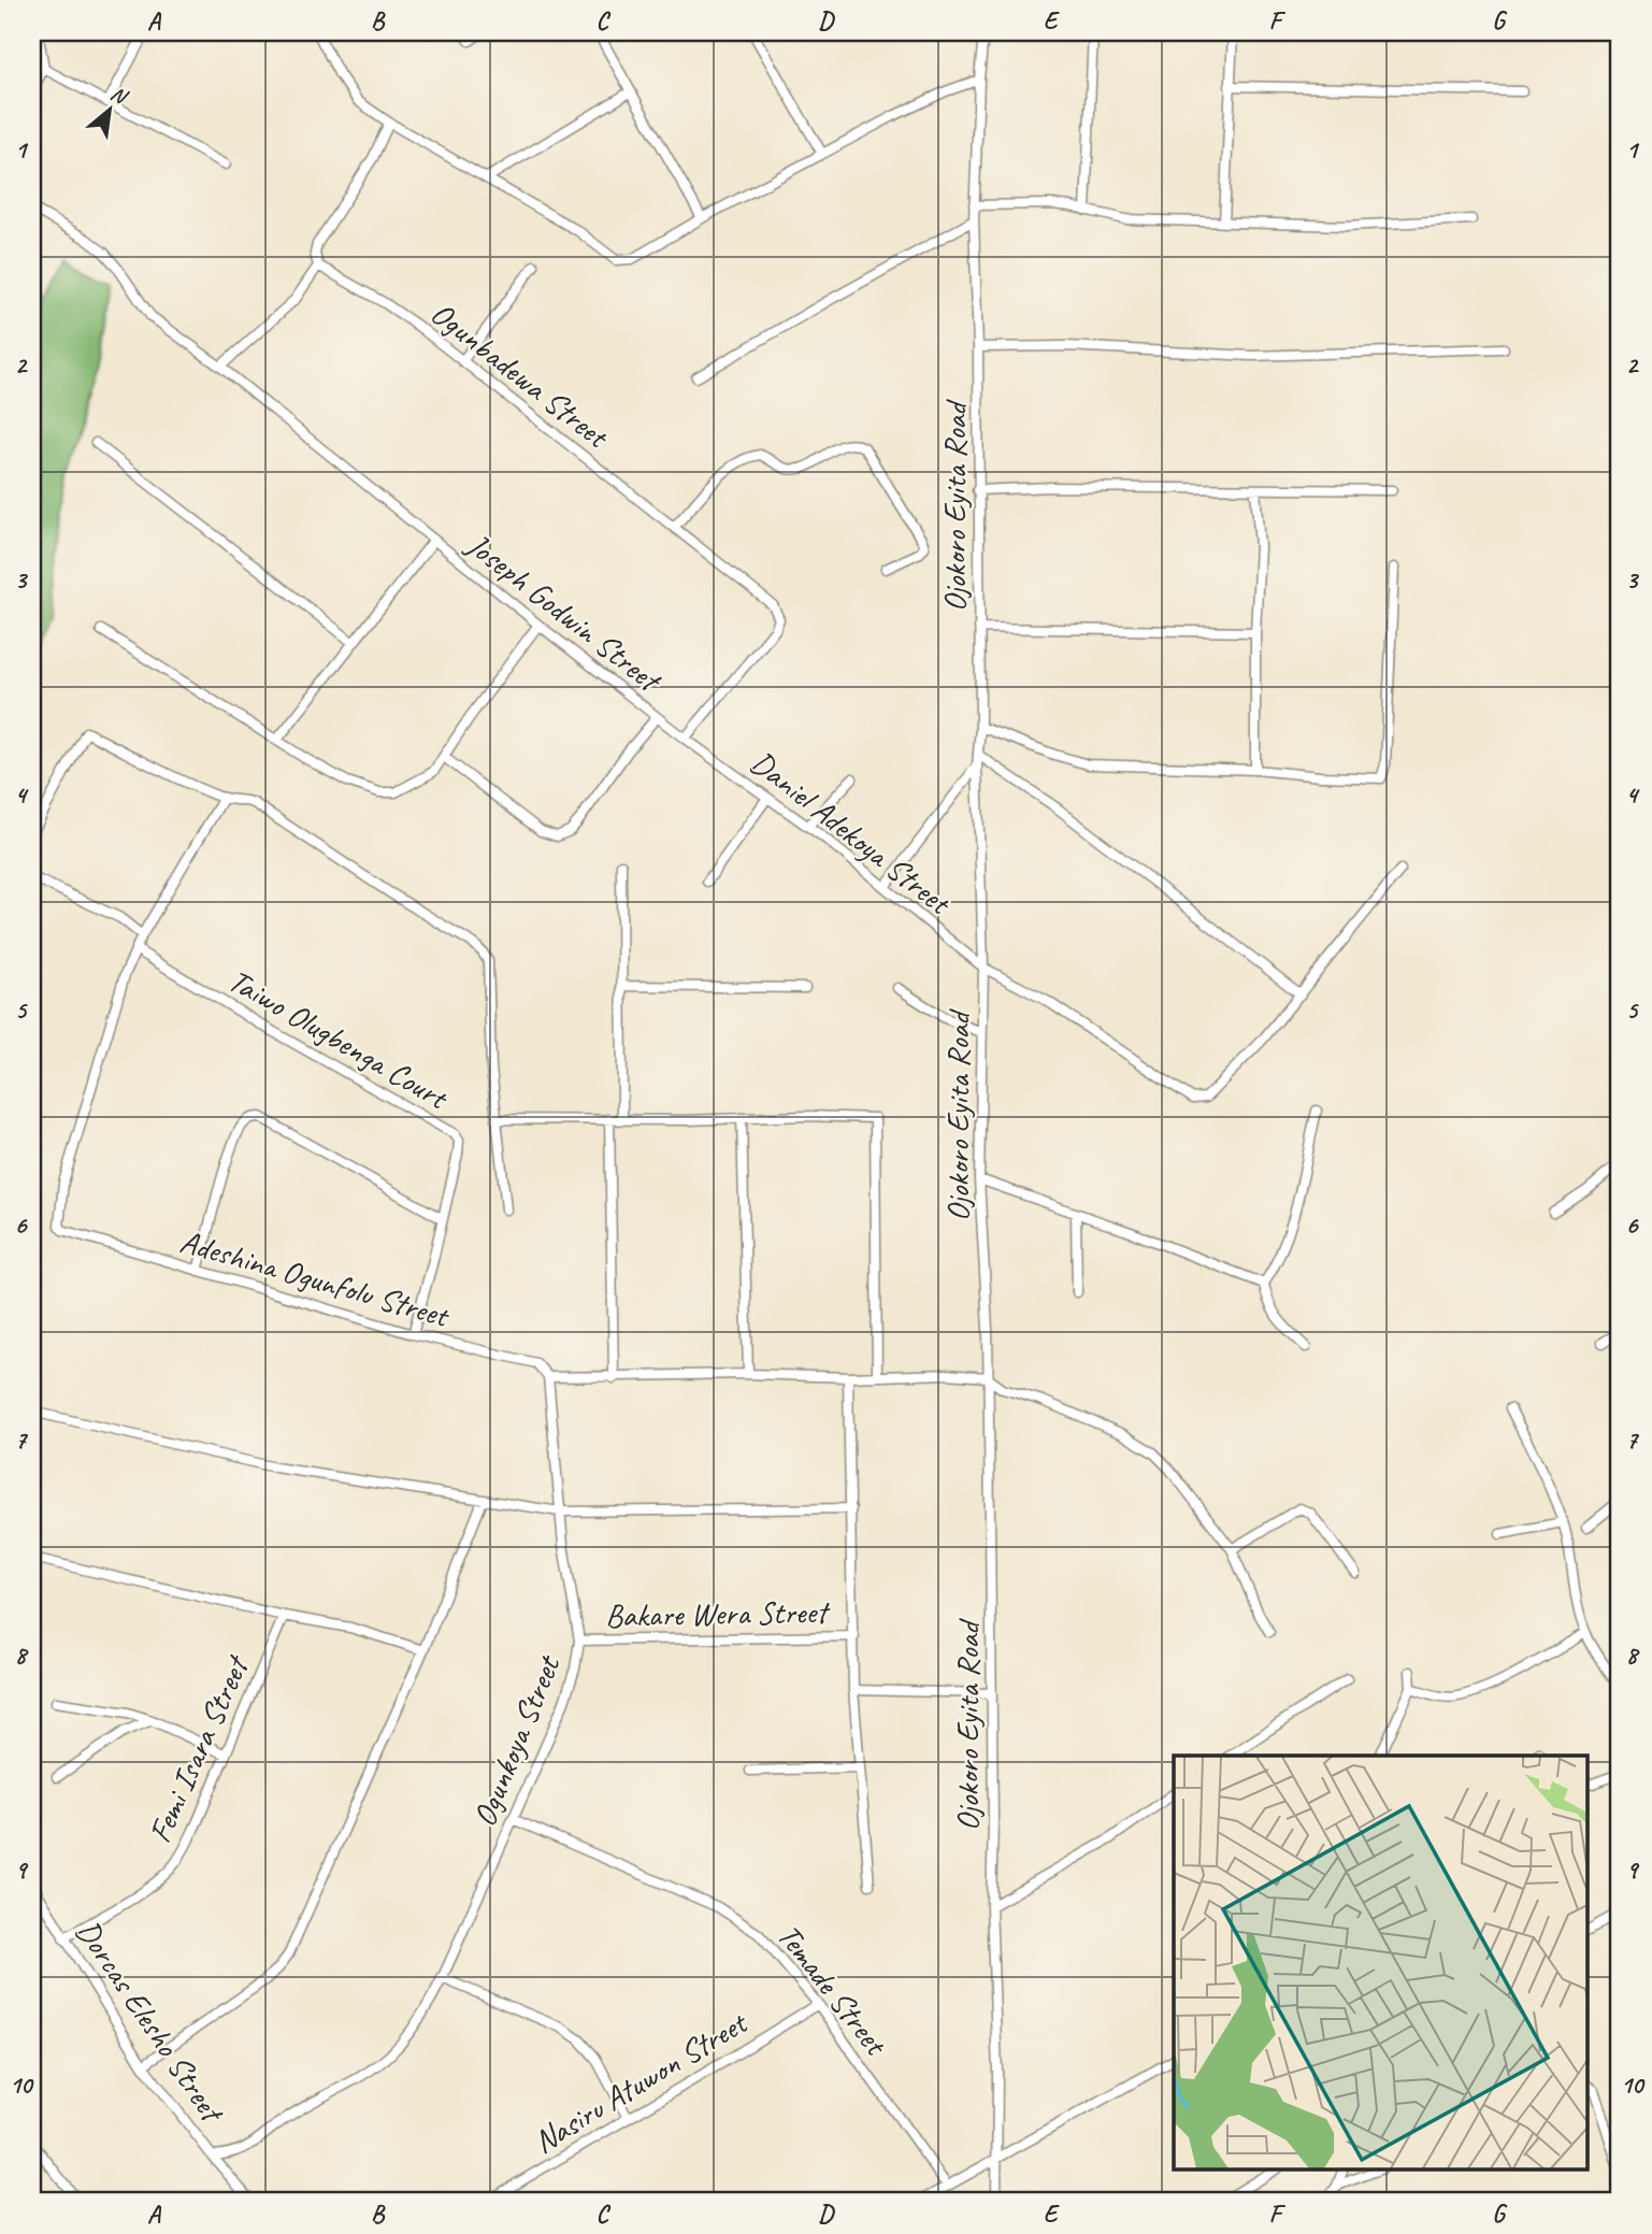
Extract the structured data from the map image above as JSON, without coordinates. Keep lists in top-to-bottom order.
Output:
{
  "streets": {
    "street": [
      "Ogunbadewa Street",
      "Ojokoro Eyita Road",
      "Joseph Godwin Street",
      "Daniel Adekoya Street",
      "Taiwo Olugbenga Court",
      "Adeshina Ogunfolu Street",
      "Bakare Wera Street",
      "Ogunkoya Street",
      "Femi Isara Street",
      "Temade Street",
      "Dorcas Elesho Street",
      "Nasiru Atuwon Street"
    ]
  },
  "crossings": [
    ["Ogunbadewa Street", "Joseph Godwin Street"],
    ["Ogunbadewa Street", "Daniel Adekoya Street"],
    ["Ojokoro Eyita Road", "Daniel Adekoya Street"],
    ["Joseph Godwin Street", "Daniel Adekoya Street"],
    ["Taiwo Olugbenga Court", "Adeshina Ogunfolu Street"],
    ["Adeshina Ogunfolu Street", "Ogunkoya Street"],
    ["Bakare Wera Street", "Ogunkoya Street"],
    ["Ogunkoya Street", "Temade Street"],
    ["Ogunkoya Street", "Dorcas Elesho Street"],
    ["Femi Isara Street", "Dorcas Elesho Street"],
    ["Temade Street", "Nasiru Atuwon Street"]
  ],
  "north": "top right",
  "grid": {
    "columns": [
      "A",
      "B",
      "C",
      "D",
      "E",
      "F",
      "G"
    ],
    "rows": [
      "1",
      "2",
      "3",
      "4",
      "5",
      "6",
      "7",
      "8",
      "9",
      "10"
    ]
  }
}
